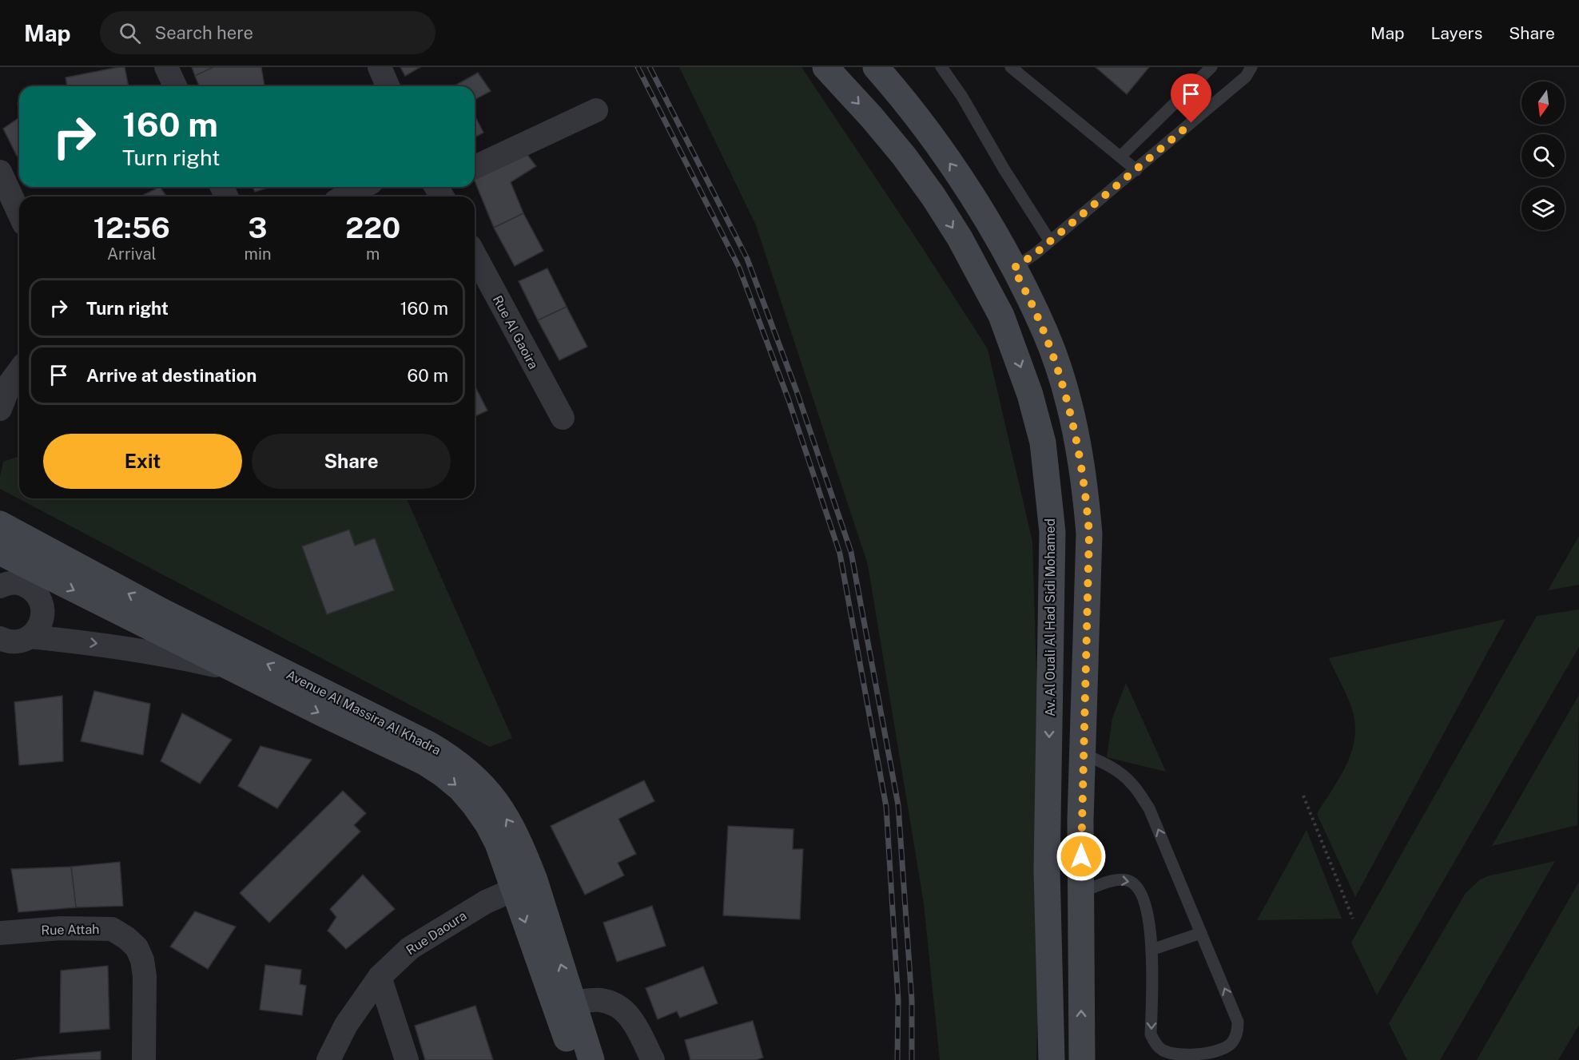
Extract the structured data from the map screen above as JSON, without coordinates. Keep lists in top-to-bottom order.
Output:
{
  "streets": {
    "street": [
      "Rue Al Gaoira",
      "Av. Al Ouali Al Had Sidi Mohamed",
      "Avenue Al Massira Al Khadra",
      "Rue Attah",
      "Rue Daoura"
    ]
  },
  "crossings": [
    ["Avenue Al Massira Al Khadra", "Rue Daoura"]
  ],
  "north": "bottom",
  "page": {
    "header": "Map",
    "search": "Search here",
    "nav": ["Map", "Layers", "Share"],
    "turn": ["160 m", "Turn right"],
    "eta": [
      "12:56",
      "Arrival",
      "3",
      "min",
      "220",
      "m"
    ],
    "list": [
      {
        "name": "Turn right",
        "value": "160 m"
      },
      {
        "name": "Arrive at destination",
        "value": "60 m"
      }
    ],
    "buttons": ["Exit", "Share"]
  }
}
